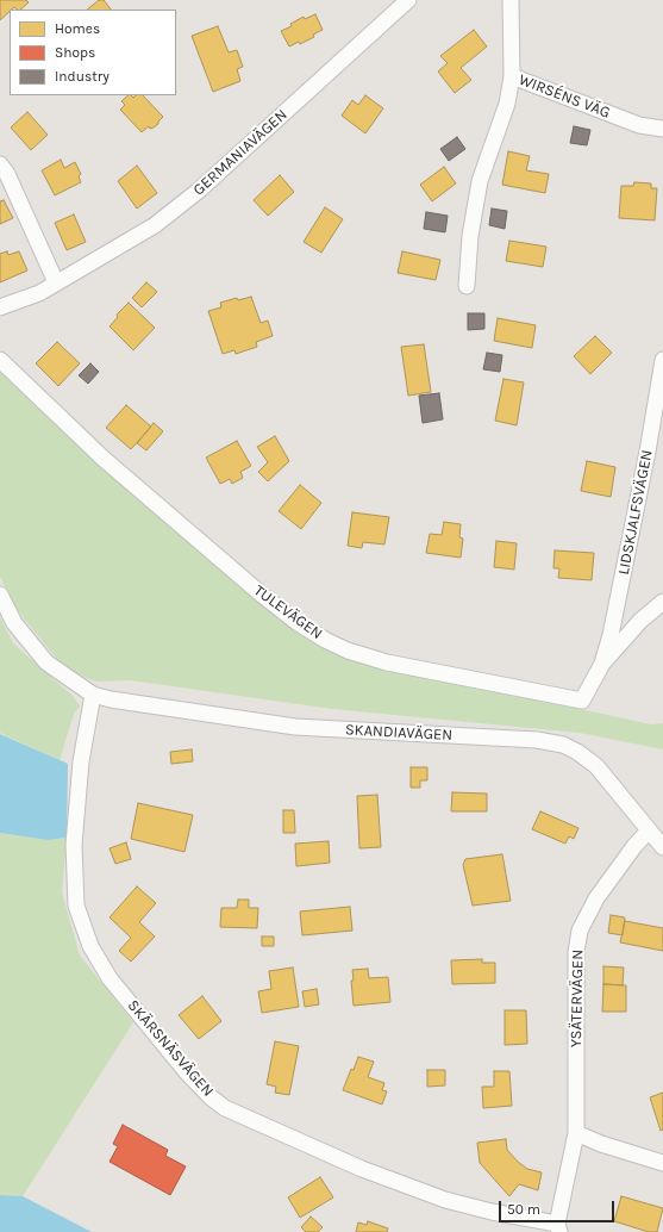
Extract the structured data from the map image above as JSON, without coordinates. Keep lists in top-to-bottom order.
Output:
{
  "streets": {
    "street": [
      "WIRSÉNS VÄG",
      "GERMANIAVÄGEN",
      "LIDSKJALFSVÄGEN",
      "TULEVÄGEN",
      "SKANDIAVÄGEN",
      "YSÄTERVÄGEN",
      "SKÄRSNÄSVÄGEN"
    ]
  },
  "crossings": [
    ["LIDSKJALFSVÄGEN", "TULEVÄGEN"],
    ["SKANDIAVÄGEN", "YSÄTERVÄGEN"],
    ["SKANDIAVÄGEN", "SKÄRSNÄSVÄGEN"],
    ["YSÄTERVÄGEN", "SKÄRSNÄSVÄGEN"]
  ],
  "legend": ["Homes", "Shops", "Industry"],
  "scale_bar": "50 m"
}
